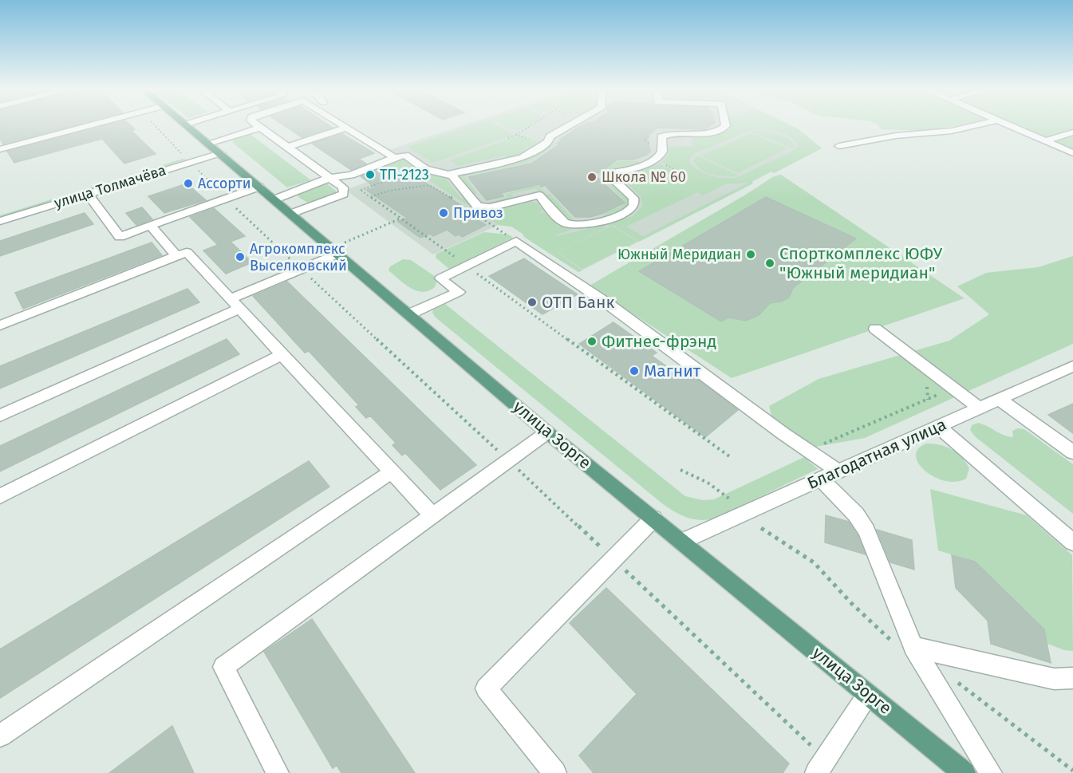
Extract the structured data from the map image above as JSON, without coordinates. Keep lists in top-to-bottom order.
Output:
{
  "streets": {
    "main road": ["улица Зорге"],
    "street": ["улица Толмачёва", "Благодатная улица"]
  },
  "crossings": [
    ["улица Толмачёва", "улица Зорге"],
    ["улица Зорге", "Благодатная улица"]
  ],
  "places": [
    "ТП-2123",
    "Школа № 60",
    "Ассорти",
    "Привоз",
    "Южный Меридиан",
    "Агрокомплекс Выселковский",
    "Спорткомплекс ЮФУ \"Южный меридиан\"",
    "ОТП Банк",
    "Фитнес-фрэнд",
    "Магнит"
  ]
}
